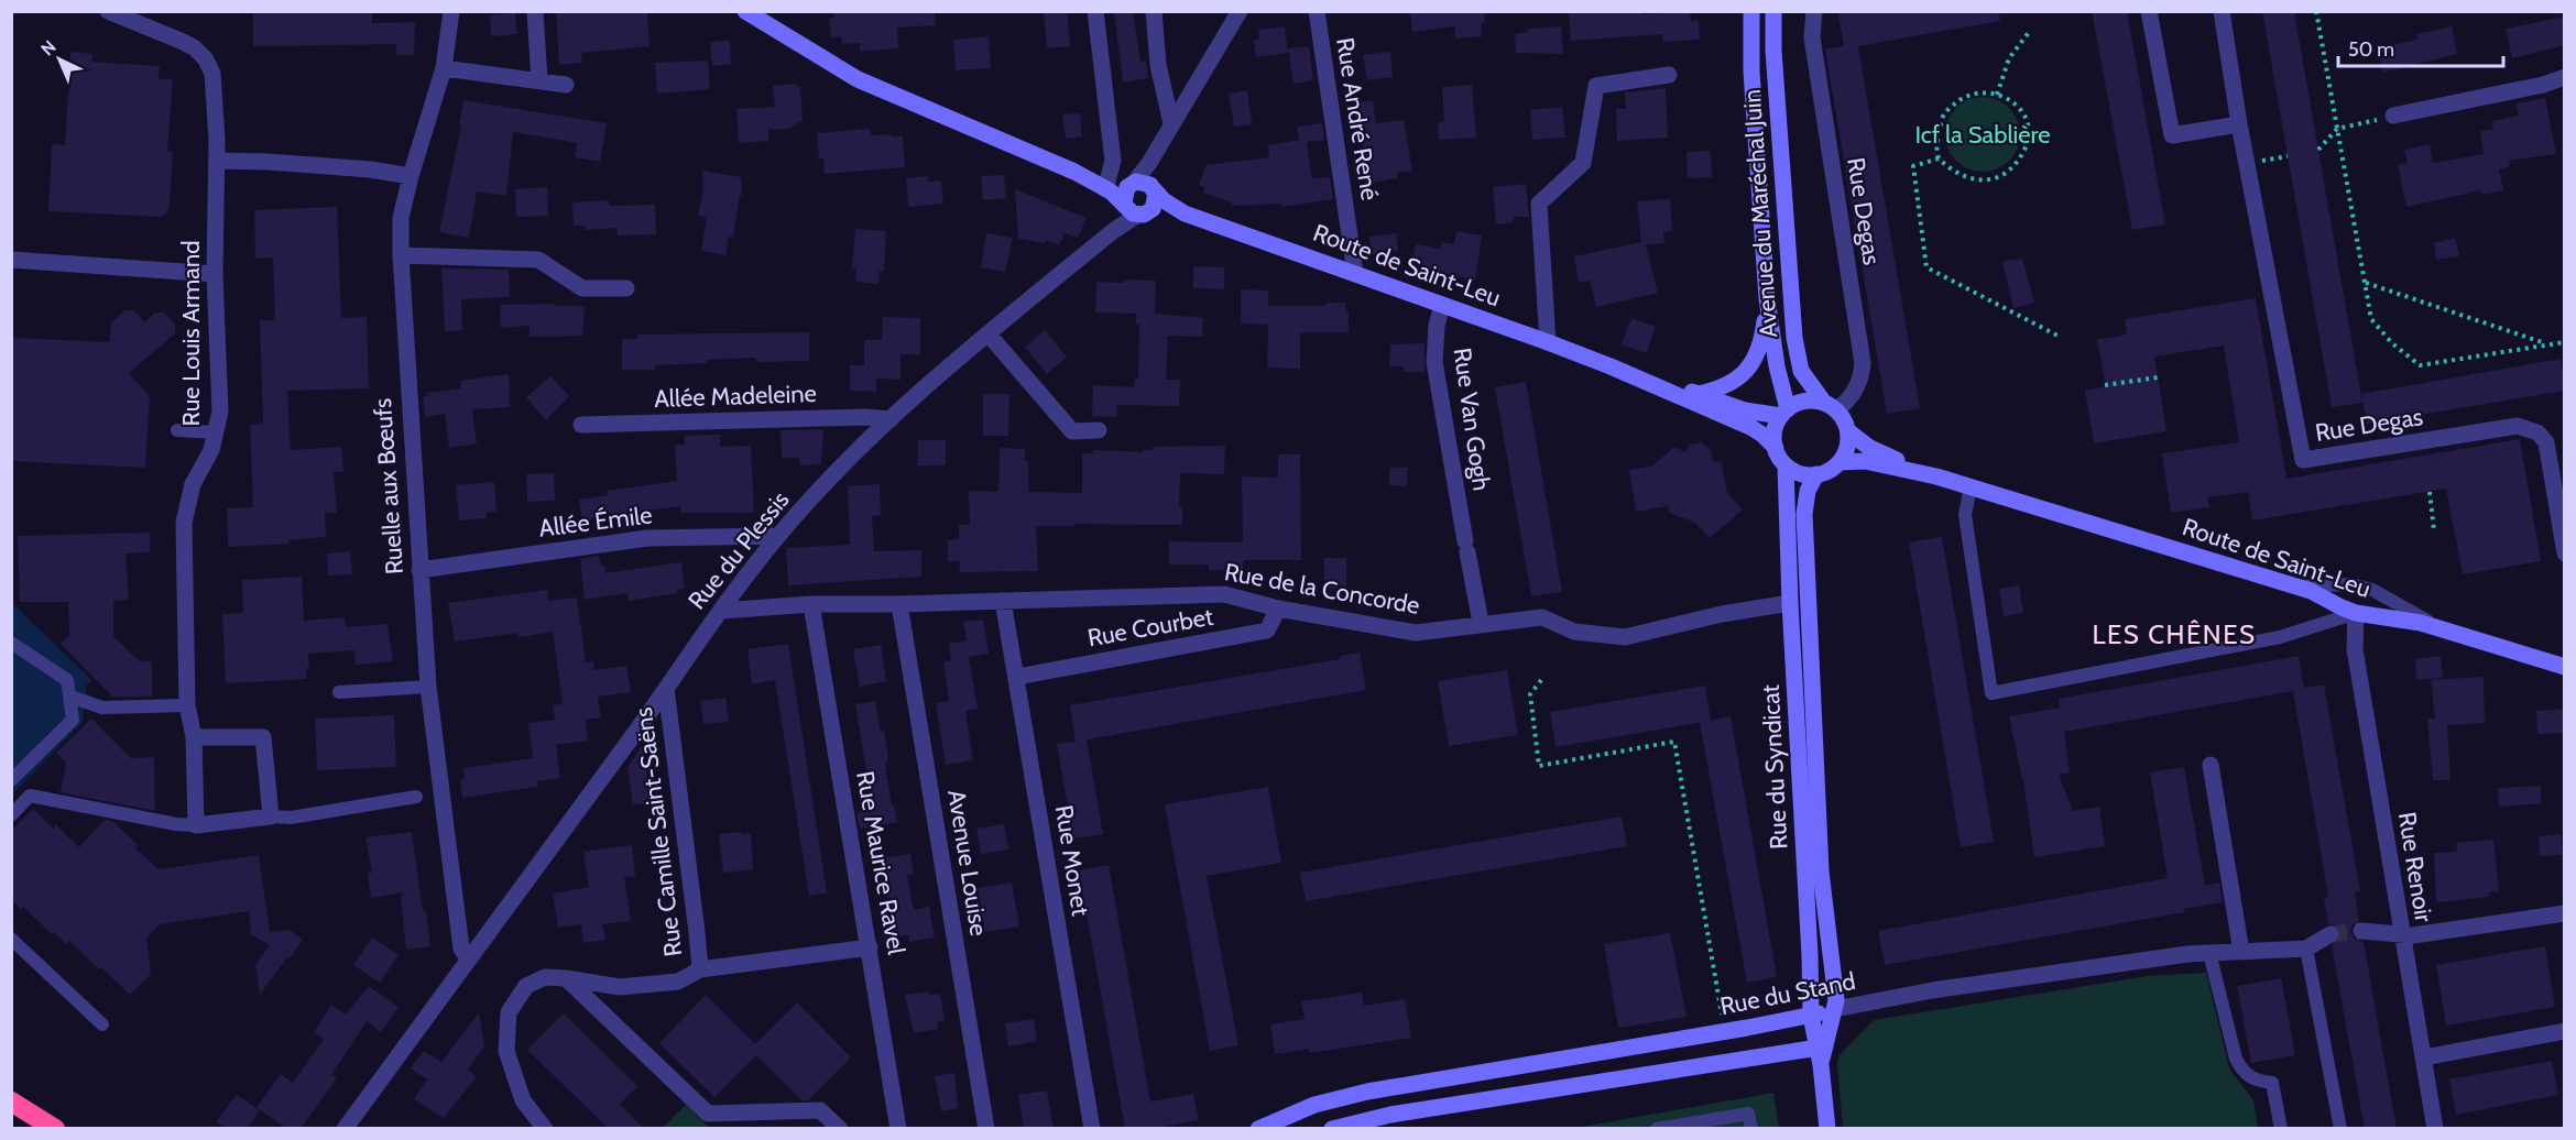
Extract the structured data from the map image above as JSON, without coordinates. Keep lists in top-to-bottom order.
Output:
{
  "streets": {
    "street": [
      "Rue André René",
      "Rue Degas",
      "Avenue du Maréchal Juin",
      "Route de Saint-Leu",
      "Rue Louis Armand",
      "Allée Madeleine",
      "Rue Van Gogh",
      "Ruelle aux Bœufs",
      "Allée Émile",
      "Rue du Plessis",
      "Rue de la Concorde",
      "Rue Courbet",
      "Rue du Syndicat",
      "Rue Camille Saint-Saëns",
      "Rue Monet",
      "Rue Maurice Ravel",
      "Avenue Louise",
      "Rue Renoir",
      "Rue du Stand"
    ]
  },
  "crossings": [
    ["Rue André René", "Route de Saint-Leu"],
    ["Rue Degas", "Avenue du Maréchal Juin"],
    ["Rue Degas", "Route de Saint-Leu"],
    ["Rue Degas", "Rue du Syndicat"],
    ["Avenue du Maréchal Juin", "Route de Saint-Leu"],
    ["Avenue du Maréchal Juin", "Rue du Syndicat"],
    ["Route de Saint-Leu", "Rue Van Gogh"],
    ["Route de Saint-Leu", "Rue du Plessis"],
    ["Route de Saint-Leu", "Rue du Syndicat"],
    ["Route de Saint-Leu", "Rue Renoir"],
    ["Allée Madeleine", "Rue du Plessis"],
    ["Rue Van Gogh", "Rue de la Concorde"],
    ["Ruelle aux Bœufs", "Allée Émile"],
    ["Ruelle aux Bœufs", "Rue du Plessis"],
    ["Allée Émile", "Rue du Plessis"],
    ["Rue du Plessis", "Rue de la Concorde"],
    ["Rue du Plessis", "Rue Camille Saint-Saëns"],
    ["Rue de la Concorde", "Rue Courbet"],
    ["Rue de la Concorde", "Rue du Syndicat"],
    ["Rue de la Concorde", "Rue Monet"],
    ["Rue de la Concorde", "Rue Maurice Ravel"],
    ["Rue de la Concorde", "Avenue Louise"],
    ["Rue Courbet", "Rue Monet"],
    ["Rue du Syndicat", "Rue du Stand"]
  ],
  "districts": ["LES CHÊNES"],
  "parks": ["Icf la Sablière"],
  "scale_bar": "50 m",
  "north": "top left"
}
